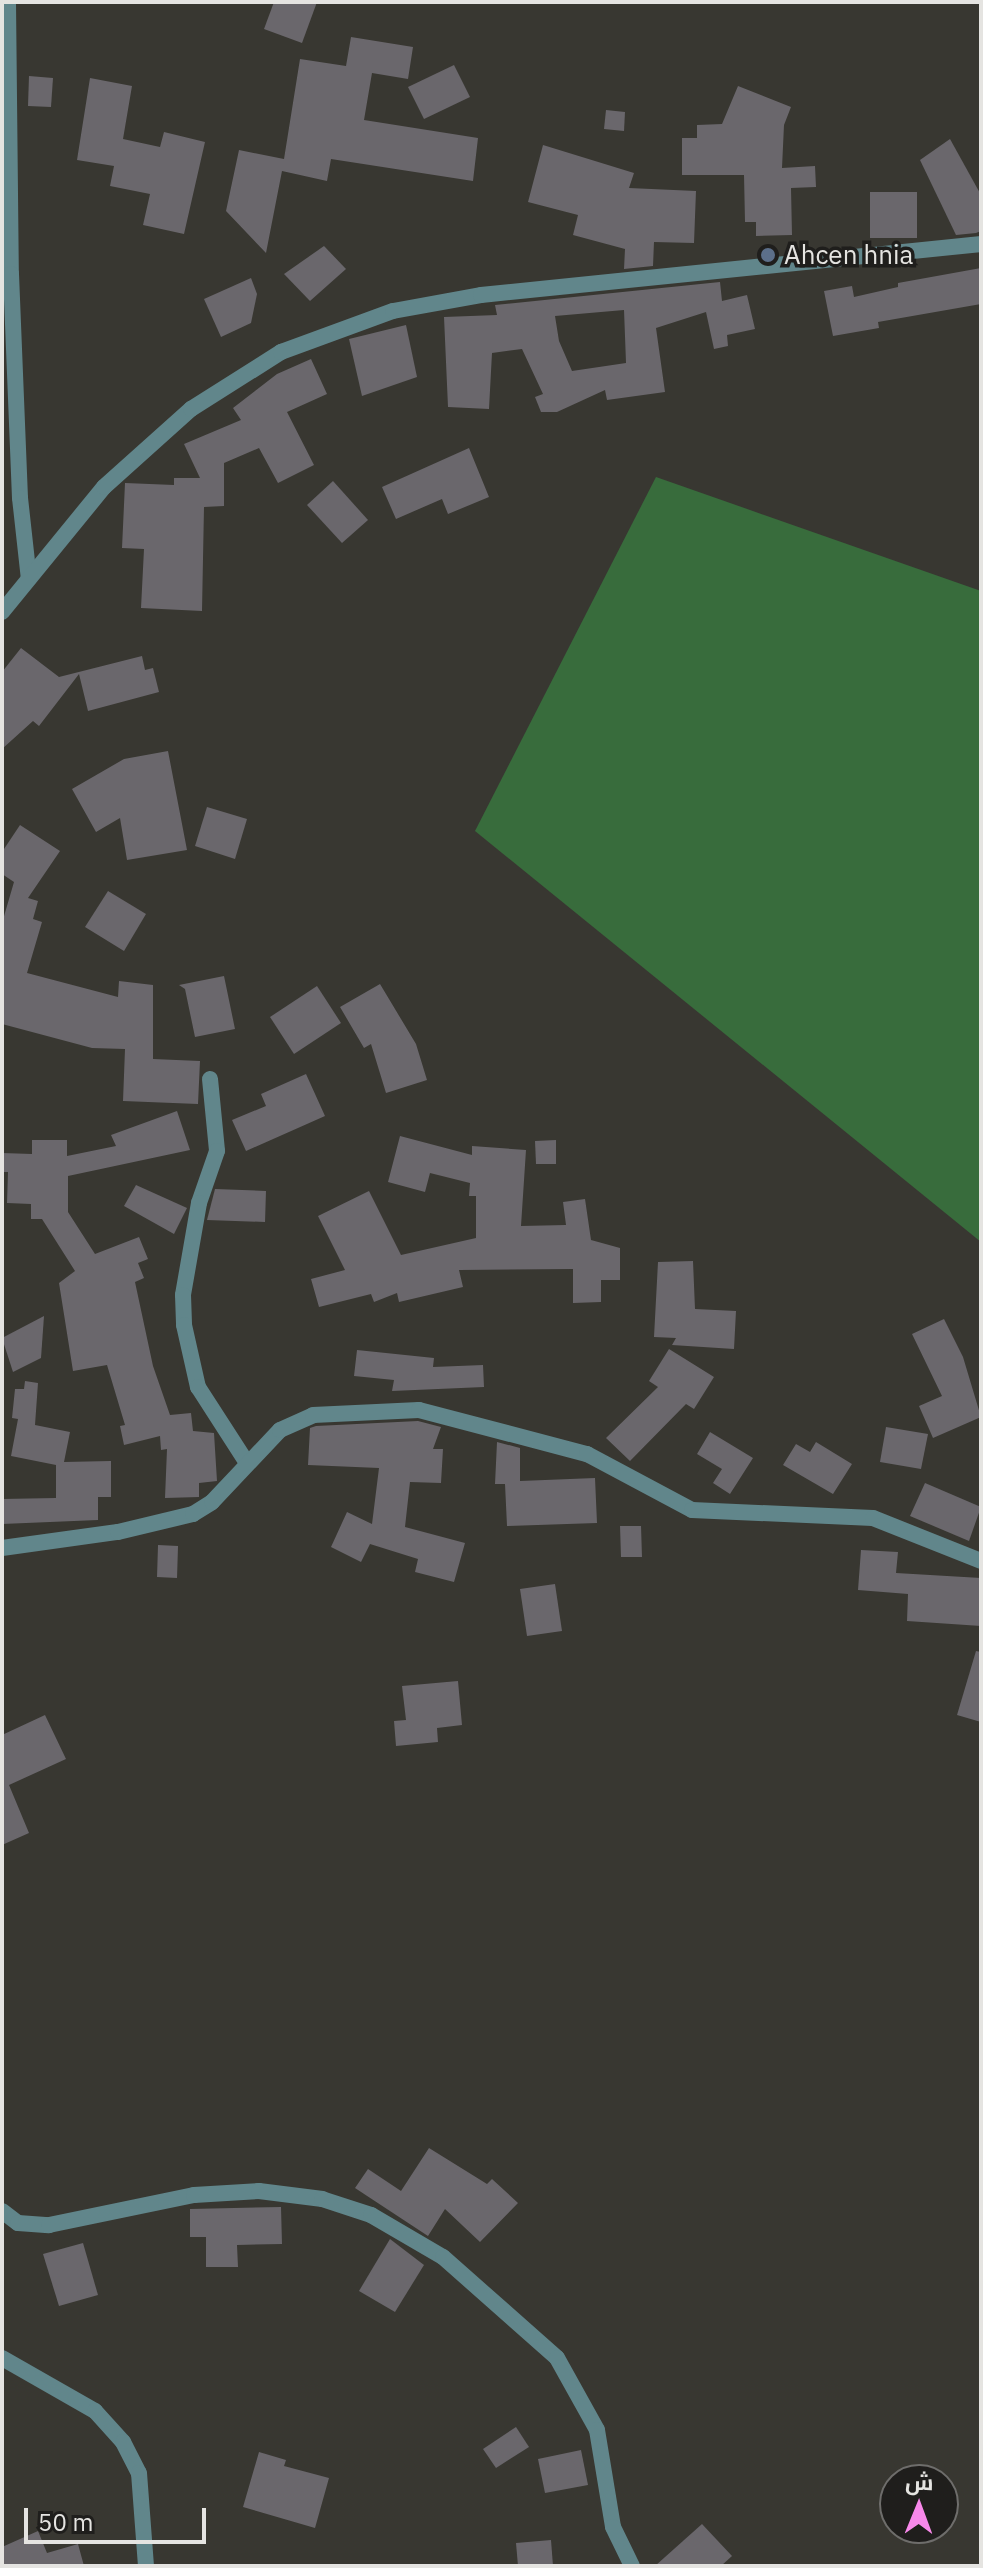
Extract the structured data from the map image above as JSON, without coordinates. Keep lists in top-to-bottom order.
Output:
{
  "places": ["Ahcen hnia"],
  "scale_bar": "50 m",
  "north": "top"
}
